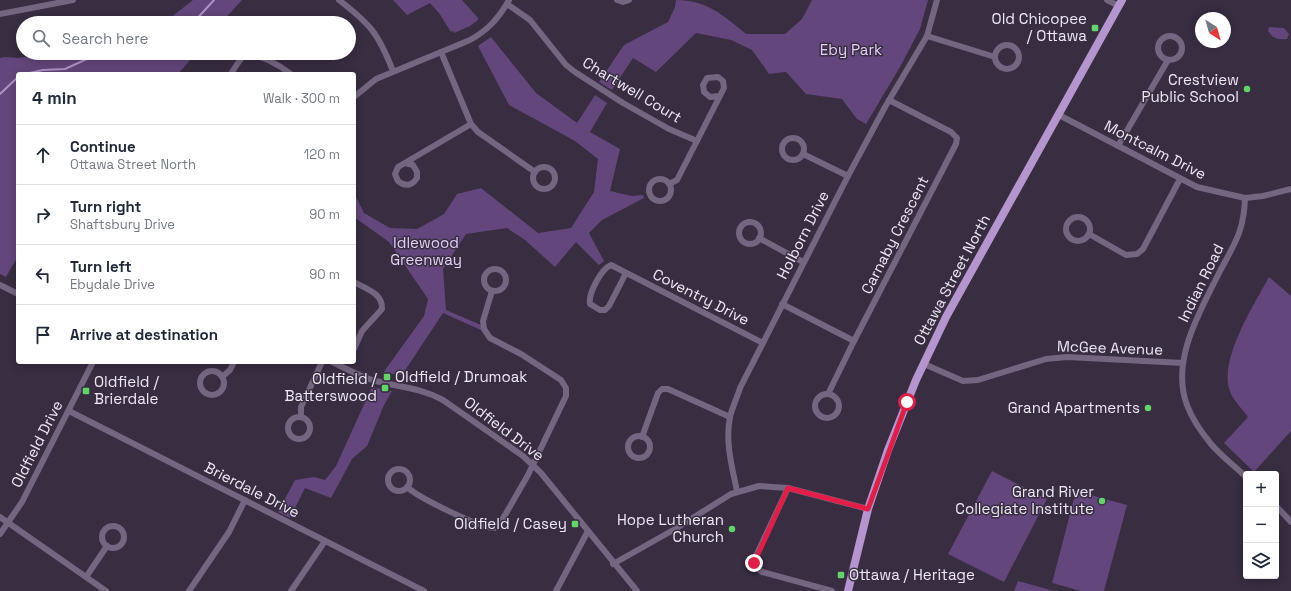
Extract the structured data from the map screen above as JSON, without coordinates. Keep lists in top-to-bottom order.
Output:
{
  "streets": {
    "main road": ["Ottawa Street North"],
    "street": [
      "Chartwell Court",
      "Montcalm Drive",
      "Holborn Drive",
      "Carnaby Crescent",
      "Indian Road",
      "Coventry Drive",
      "McGee Avenue",
      "Oldfield Drive",
      "Brierdale Drive"
    ]
  },
  "crossings": [
    ["Montcalm Drive", "Ottawa Street North"],
    ["Montcalm Drive", "Indian Road"],
    ["Holborn Drive", "Carnaby Crescent"],
    ["Holborn Drive", "Coventry Drive"],
    ["Ottawa Street North", "McGee Avenue"],
    ["Indian Road", "McGee Avenue"],
    ["Oldfield Drive", "Brierdale Drive"]
  ],
  "parks": ["Eby Park", "Idlewood Greenway"],
  "places": {
    "transit": [
      "Old Chicopee / Ottawa",
      "Oldfield / Drumoak",
      "Oldfield / Batterswood",
      "Oldfield / Brierdale",
      "Oldfield / Casey",
      "Ottawa / Heritage"
    ],
    "other": [
      "Crestview Public School",
      "Grand Apartments",
      "Grand River Collegiate Institute",
      "Hope Lutheran Church"
    ]
  },
  "north": "bottom right",
  "page": {
    "search": "Search here",
    "heading": ["4 min", "Walk · 300 m"],
    "list": [
      ["Continue", "Ottawa Street North", "120 m"],
      ["Turn right", "Shaftsbury Drive", "90 m"],
      ["Turn left", "Ebydale Drive", "90 m"],
      "Arrive at destination"
    ],
    "map_buttons": ["+", "−"]
  }
}
